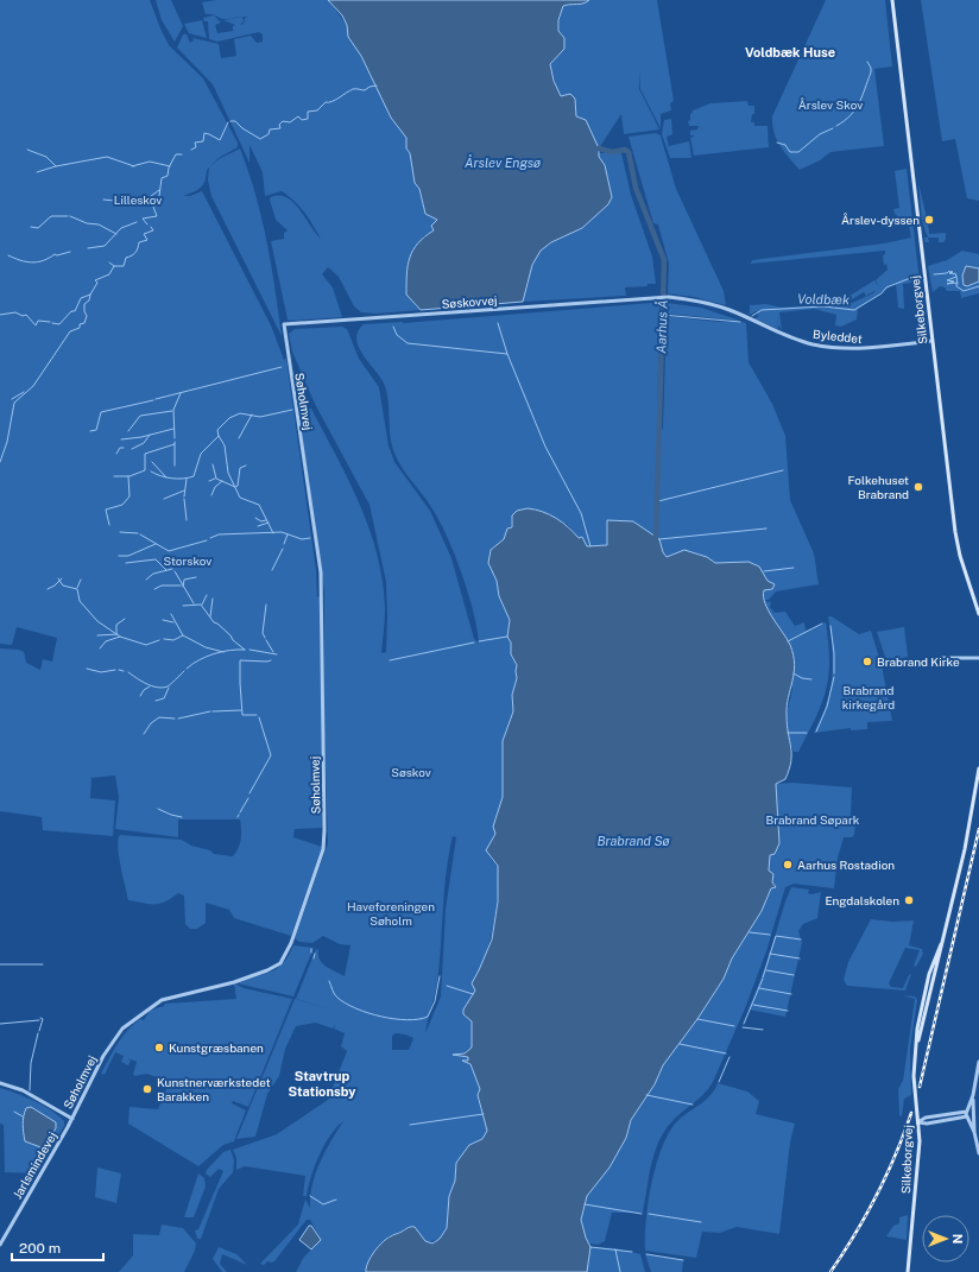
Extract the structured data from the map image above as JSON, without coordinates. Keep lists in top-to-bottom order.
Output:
{
  "streets": {
    "main road": ["Silkeborgvej"],
    "street": [
      "Søskovvej",
      "Byleddet",
      "Søholmvej",
      "Jarlsmindevej"
    ]
  },
  "crossings": [
    ["Søskovvej", "Byleddet"],
    ["Søskovvej", "Søholmvej"],
    ["Silkeborgvej", "Byleddet"],
    ["Søholmvej", "Jarlsmindevej"]
  ],
  "districts": ["Voldbæk Huse", "Stavtrup Stationsby"],
  "water": [
    "Årslev Engsø",
    "Voldbæk",
    "Aarhus Å",
    "Brabrand Sø"
  ],
  "parks": [
    "Årslev Skov",
    "Lilleskov",
    "Storskov",
    "Brabrand kirkegård",
    "Søskov",
    "Brabrand Søpark",
    "Haveforeningen Søholm"
  ],
  "places": [
    "Årslev-dyssen",
    "Folkehuset Brabrand",
    "Brabrand Kirke",
    "Aarhus Rostadion",
    "Engdalskolen",
    "Kunstgræsbanen",
    "Kunstnerværkstedet Barakken"
  ],
  "scale_bar": "200 m",
  "north": "right"
}
